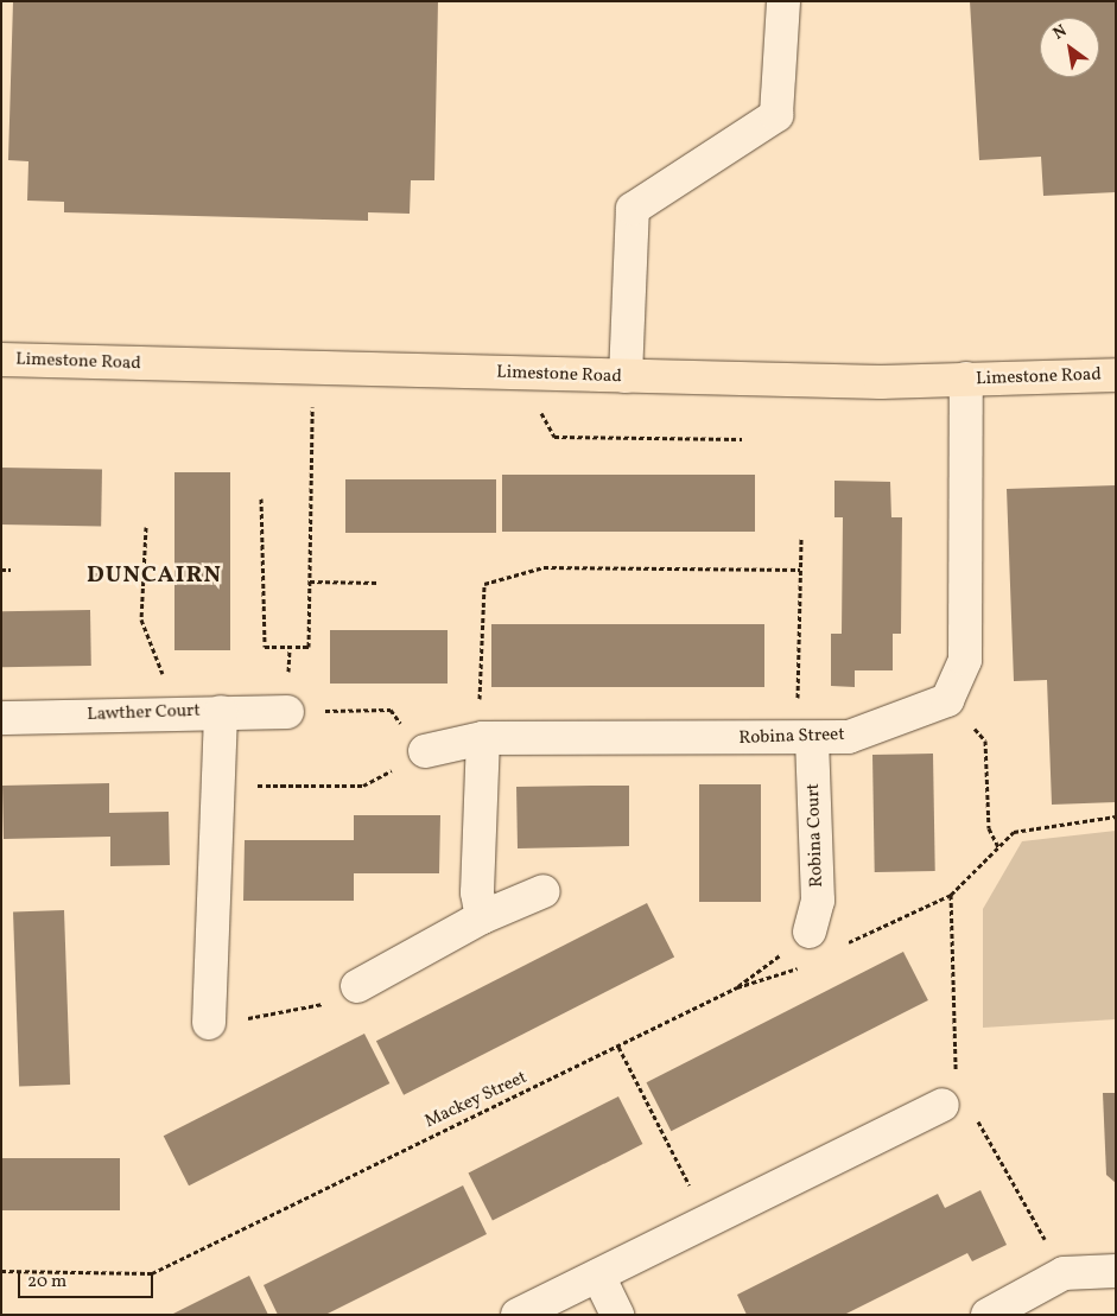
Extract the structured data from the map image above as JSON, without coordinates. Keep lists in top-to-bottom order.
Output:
{
  "streets": {
    "main road": ["Limestone Road"],
    "street": ["Lawther Court", "Robina Street", "Robina Court"],
    "path": ["Mackey Street"]
  },
  "crossings": [
    ["Robina Street", "Robina Court"]
  ],
  "districts": ["DUNCAIRN"],
  "scale_bar": "20 m",
  "north": "top left"
}
